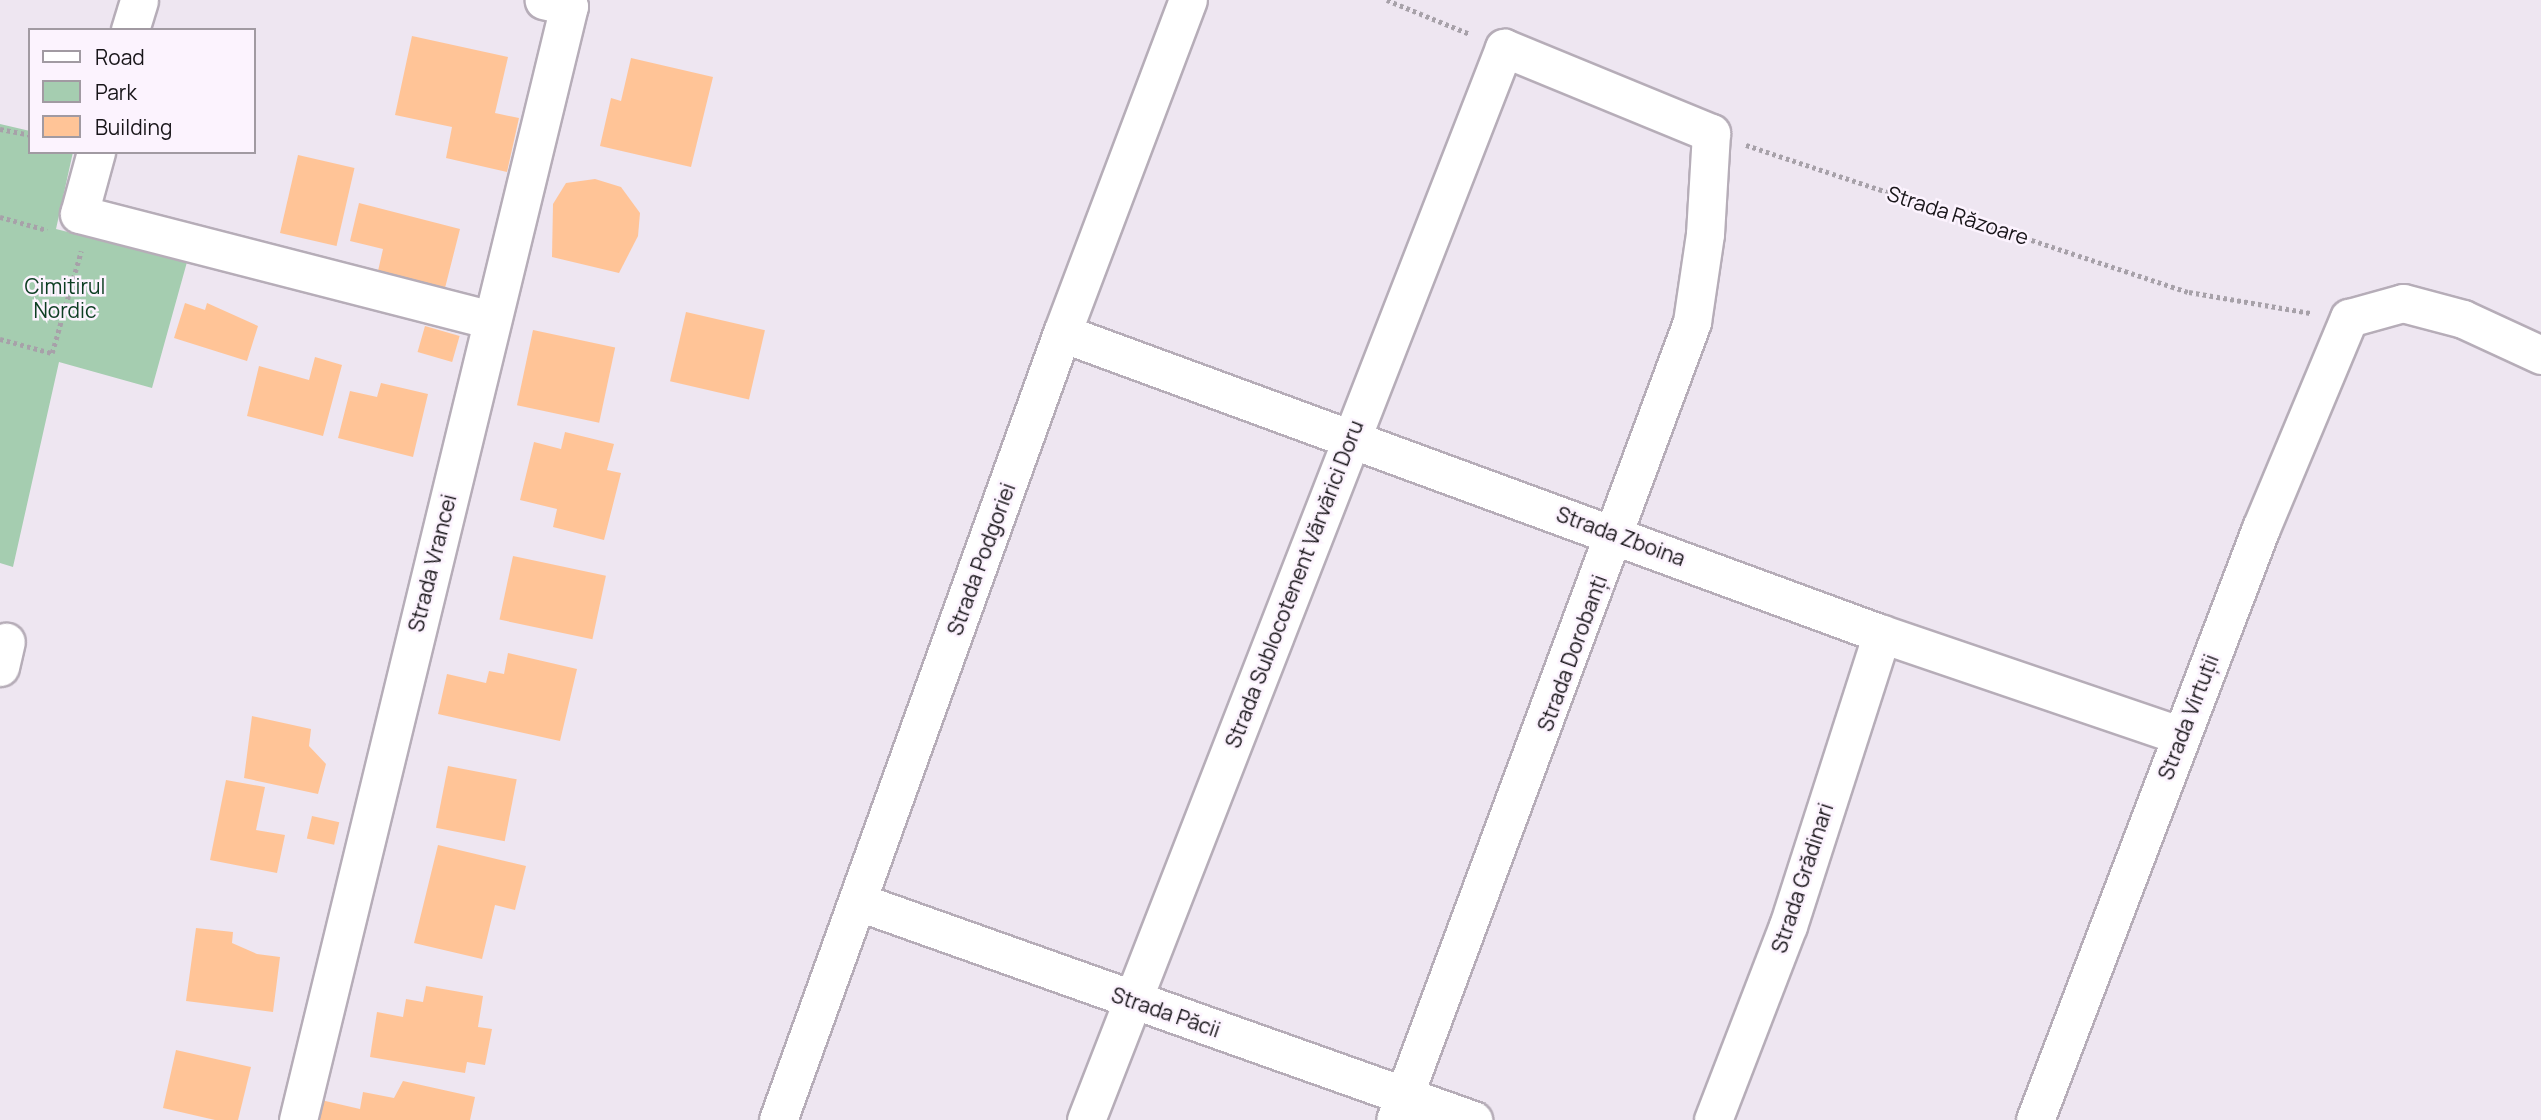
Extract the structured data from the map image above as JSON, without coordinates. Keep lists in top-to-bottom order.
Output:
{
  "streets": {
    "street": [
      "Strada Zboina",
      "Strada Podgoriei",
      "Strada Vrancei",
      "Strada Sublocotenent Vărvărici Doru",
      "Strada Dorobanți",
      "Strada Virtuții",
      "Strada Grădinari",
      "Strada Păcii"
    ],
    "path": ["Strada Răzoare"]
  },
  "crossings": [
    ["Strada Răzoare", "Strada Dorobanți"],
    ["Strada Răzoare", "Strada Virtuții"],
    ["Strada Zboina", "Strada Podgoriei"],
    ["Strada Zboina", "Strada Sublocotenent Vărvărici Doru"],
    ["Strada Zboina", "Strada Dorobanți"],
    ["Strada Zboina", "Strada Virtuții"],
    ["Strada Zboina", "Strada Grădinari"],
    ["Strada Podgoriei", "Strada Păcii"],
    ["Strada Sublocotenent Vărvărici Doru", "Strada Păcii"],
    ["Strada Dorobanți", "Strada Păcii"]
  ],
  "parks": ["Cimitirul Nordic"],
  "legend": ["Road", "Park", "Building"]
}
